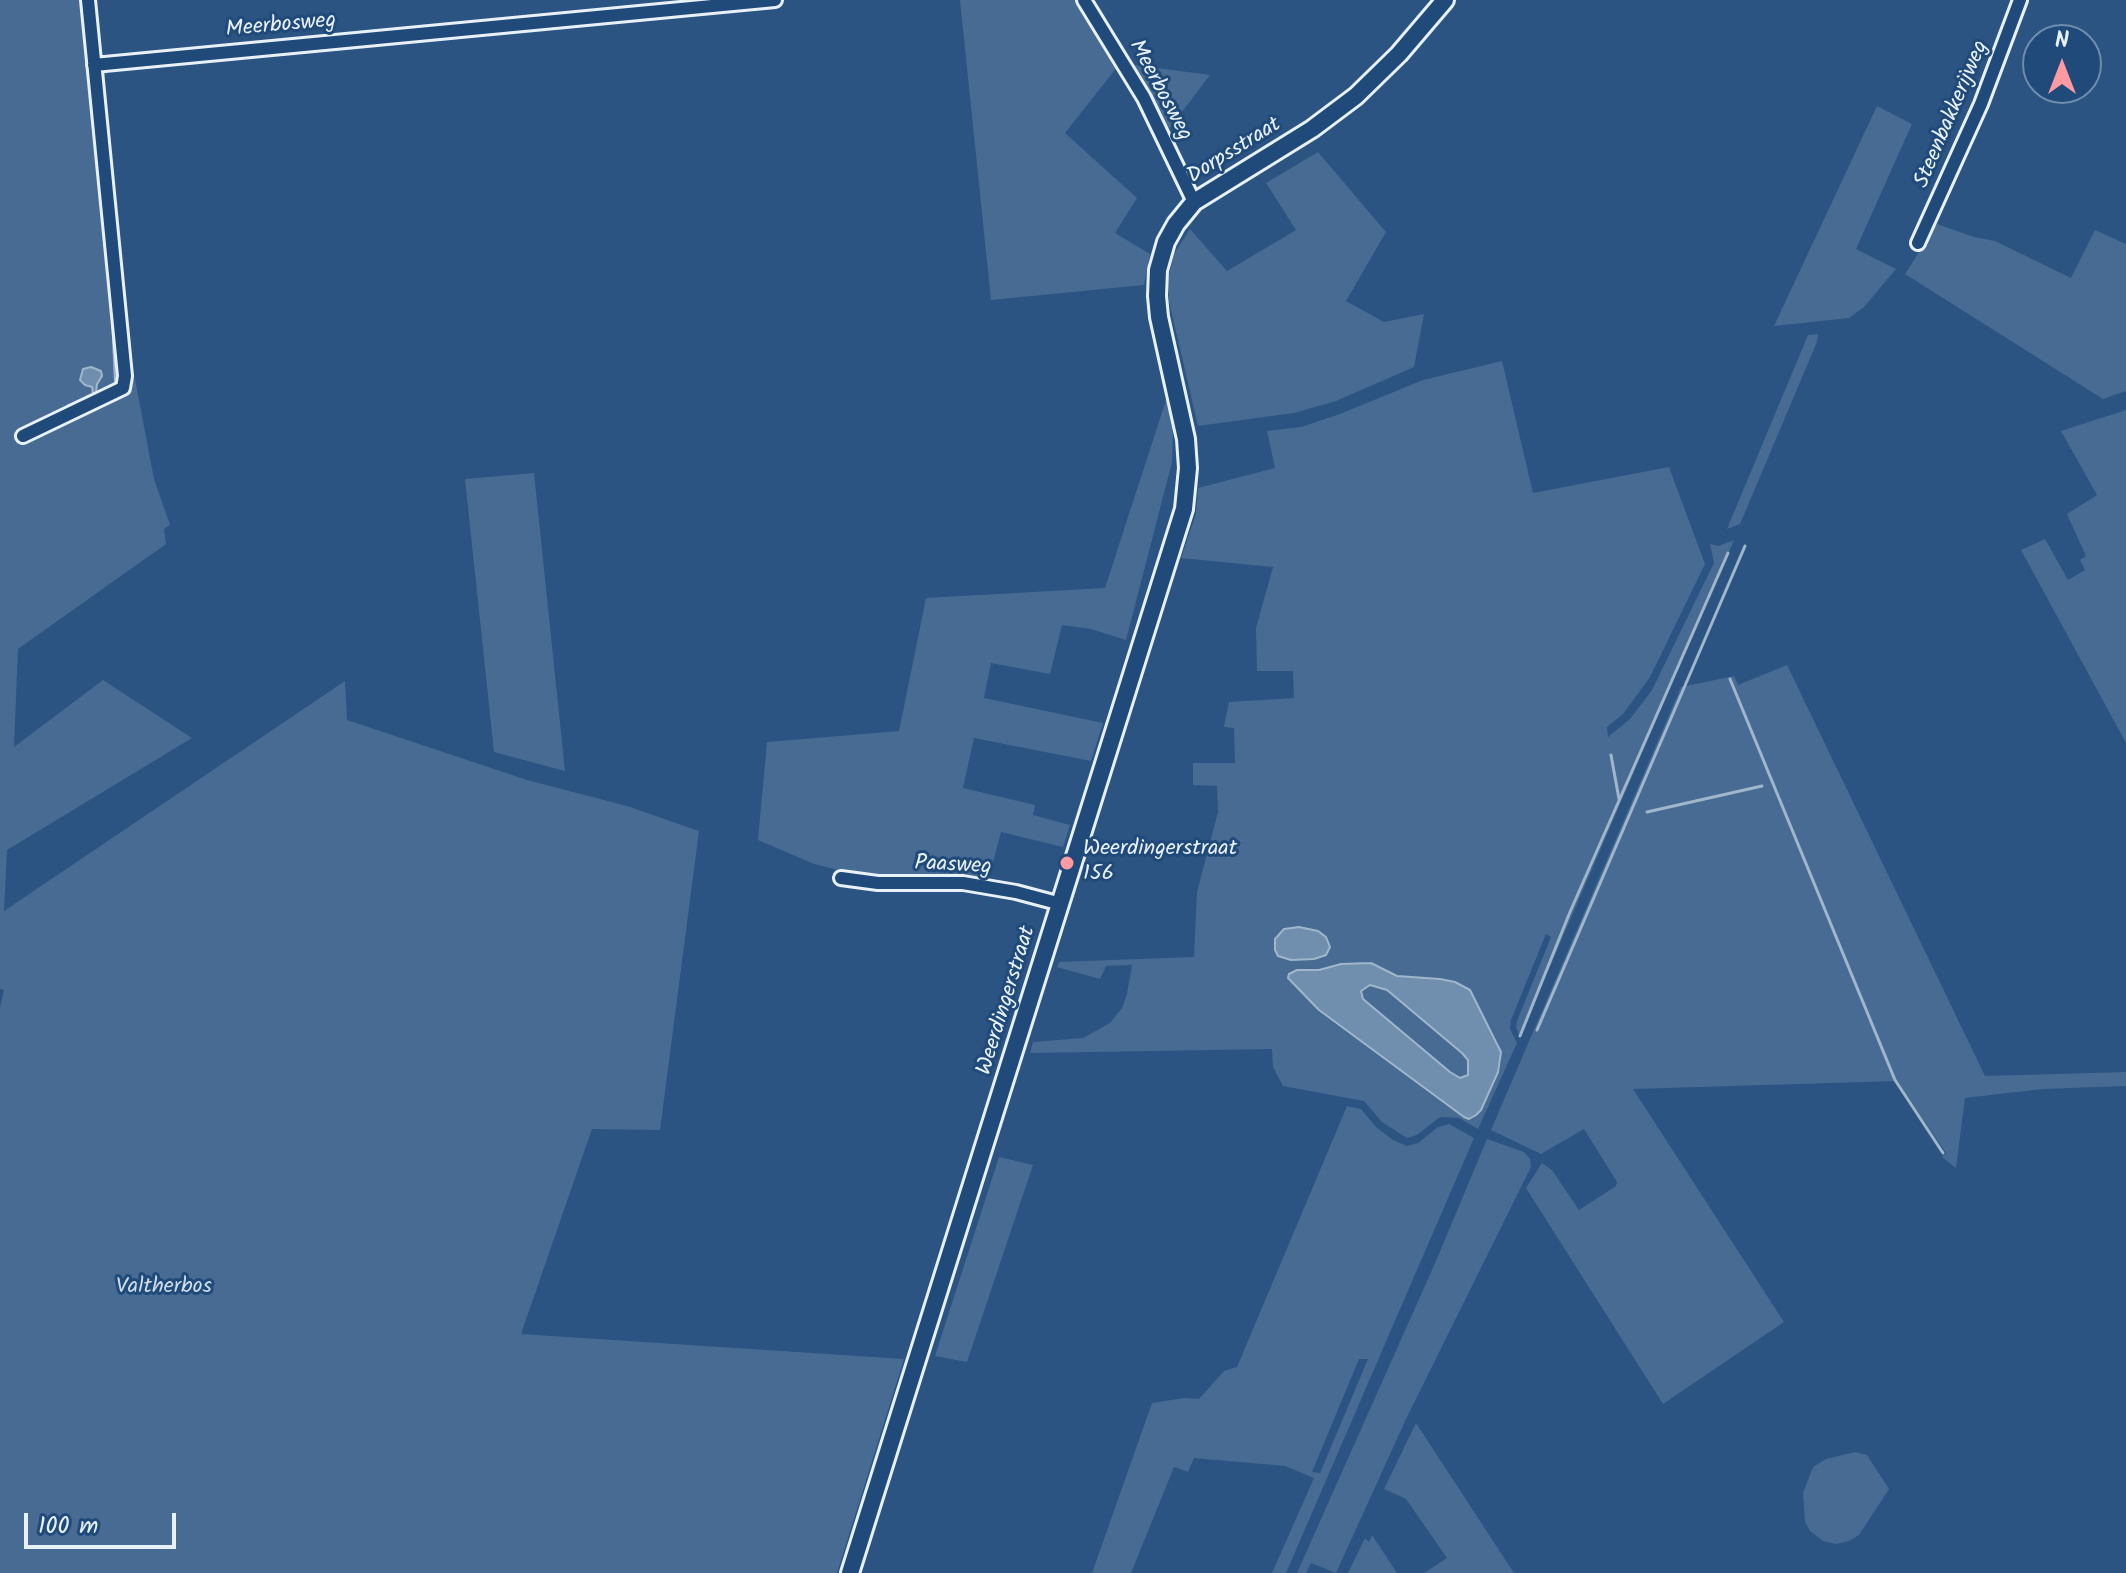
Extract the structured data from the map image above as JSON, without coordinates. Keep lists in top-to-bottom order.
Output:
{
  "streets": {
    "main road": ["Dorpsstraat", "Weerdingerstraat"],
    "street": ["Meerbosweg", "Steenbakkerijweg", "Paasweg"]
  },
  "crossings": [
    ["Meerbosweg", "Dorpsstraat"],
    ["Dorpsstraat", "Weerdingerstraat"],
    ["Paasweg", "Weerdingerstraat"]
  ],
  "parks": ["Valtherbos"],
  "places": ["Weerdingerstraat 156"],
  "scale_bar": "100 m",
  "north": "top"
}
